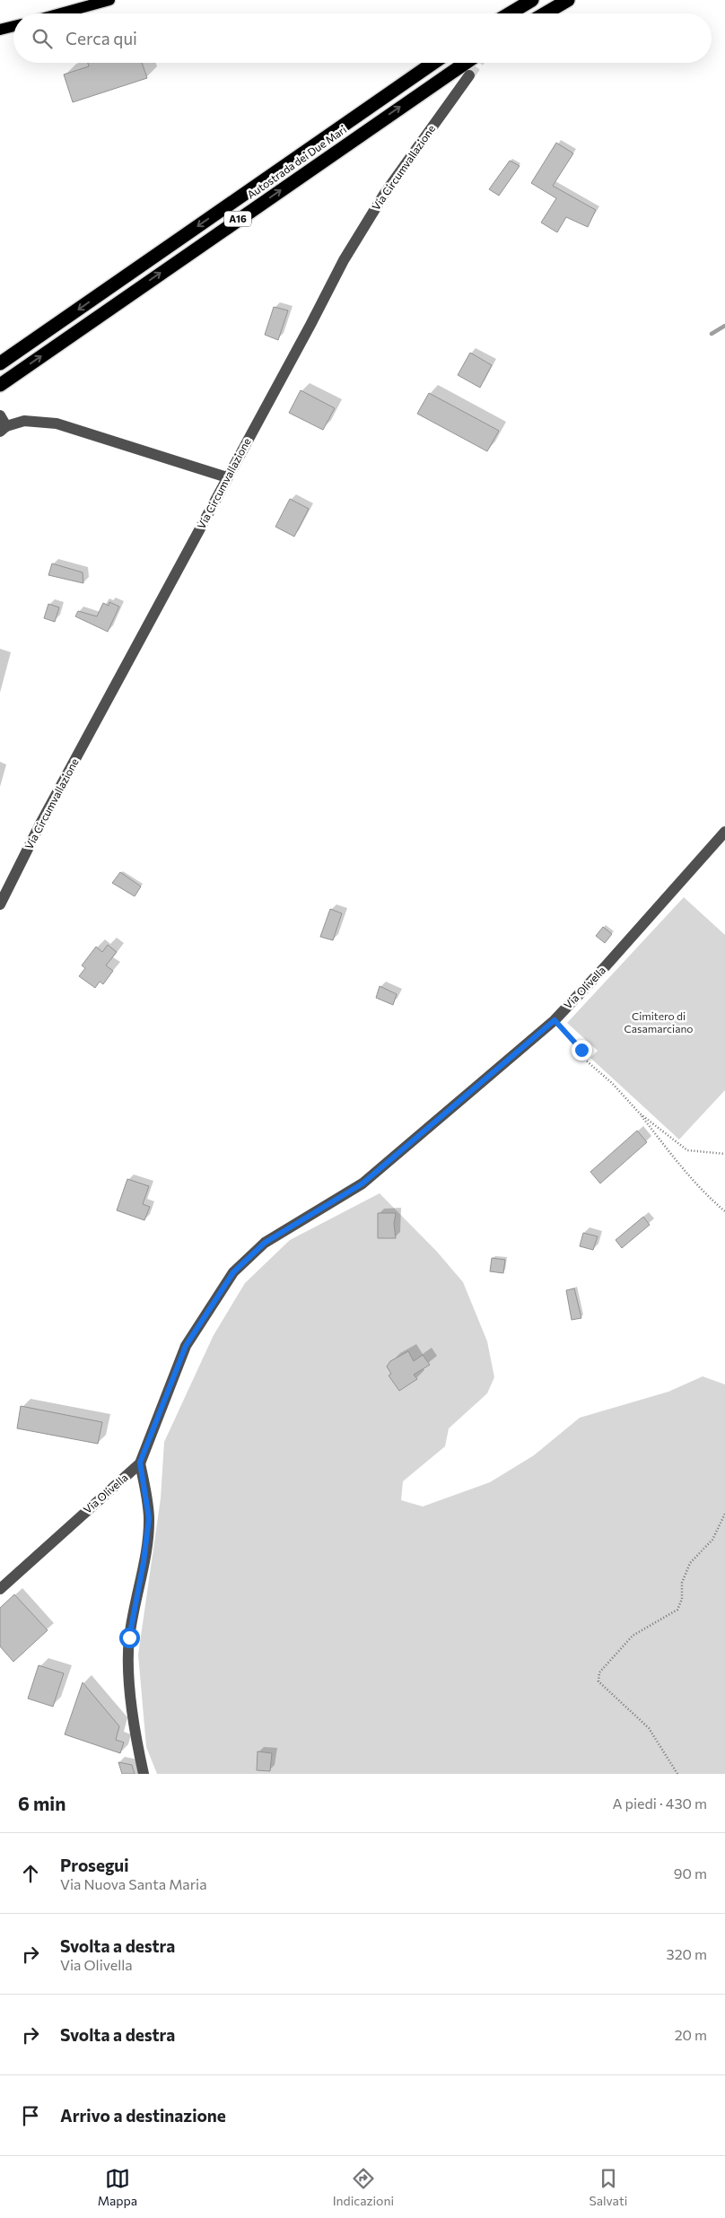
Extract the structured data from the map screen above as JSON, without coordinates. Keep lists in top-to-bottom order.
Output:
{
  "streets": {
    "highway": ["Autostrada dei Due Mari", "A16"],
    "street": ["Via Circumvallazione", "Via Olivella"]
  },
  "parks": ["Cimitero di Casamarciano"],
  "page": {
    "search": "Cerca qui",
    "heading": ["6 min", "A piedi · 430 m"],
    "list": [
      ["Prosegui", "Via Nuova Santa Maria", "90 m"],
      ["Svolta a destra", "Via Olivella", "320 m"],
      ["Svolta a destra", "20 m"],
      "Arrivo a destinazione"
    ],
    "nav": ["Mappa", "Indicazioni", "Salvati"]
  }
}
